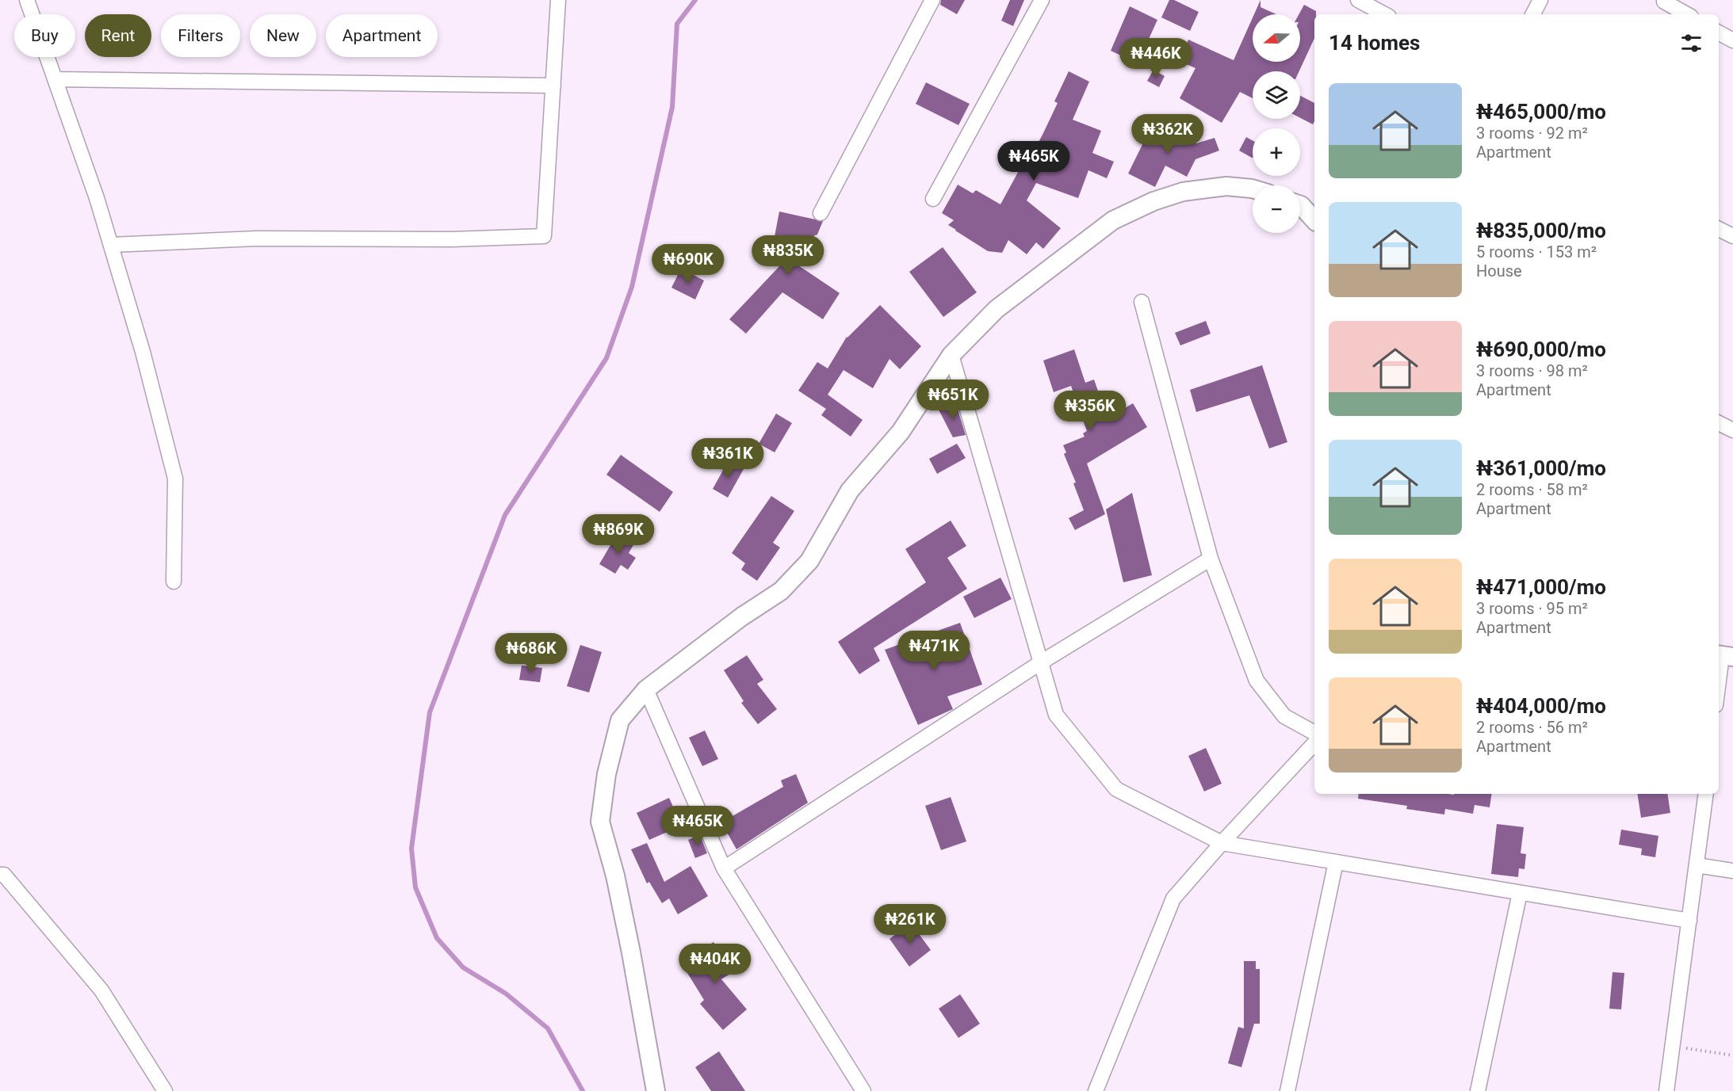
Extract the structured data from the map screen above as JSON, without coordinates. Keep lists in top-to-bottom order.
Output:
{
  "north": "left",
  "page": {
    "map_buttons": ["+", "−"],
    "chip": [
      "Buy",
      "Rent",
      "Filters",
      "New",
      "Apartment"
    ],
    "heading": "14 homes",
    "price": [
      "₦446K",
      "₦362K",
      "₦465K",
      "₦835K",
      "₦690K",
      "₦651K",
      "₦356K",
      "₦361K",
      "₦869K",
      "₦471K",
      "₦686K",
      "₦465K",
      "₦261K",
      "₦404K"
    ],
    "list": [
      {
        "name": "₦465,000/mo",
        "note": "3 rooms · 92 m² · Apartment"
      },
      {
        "name": "₦835,000/mo",
        "note": "5 rooms · 153 m² · House"
      },
      {
        "name": "₦690,000/mo",
        "note": "3 rooms · 98 m² · Apartment"
      },
      {
        "name": "₦361,000/mo",
        "note": "2 rooms · 58 m² · Apartment"
      },
      {
        "name": "₦471,000/mo",
        "note": "3 rooms · 95 m² · Apartment"
      },
      {
        "name": "₦404,000/mo",
        "note": "2 rooms · 56 m² · Apartment"
      }
    ]
  }
}
